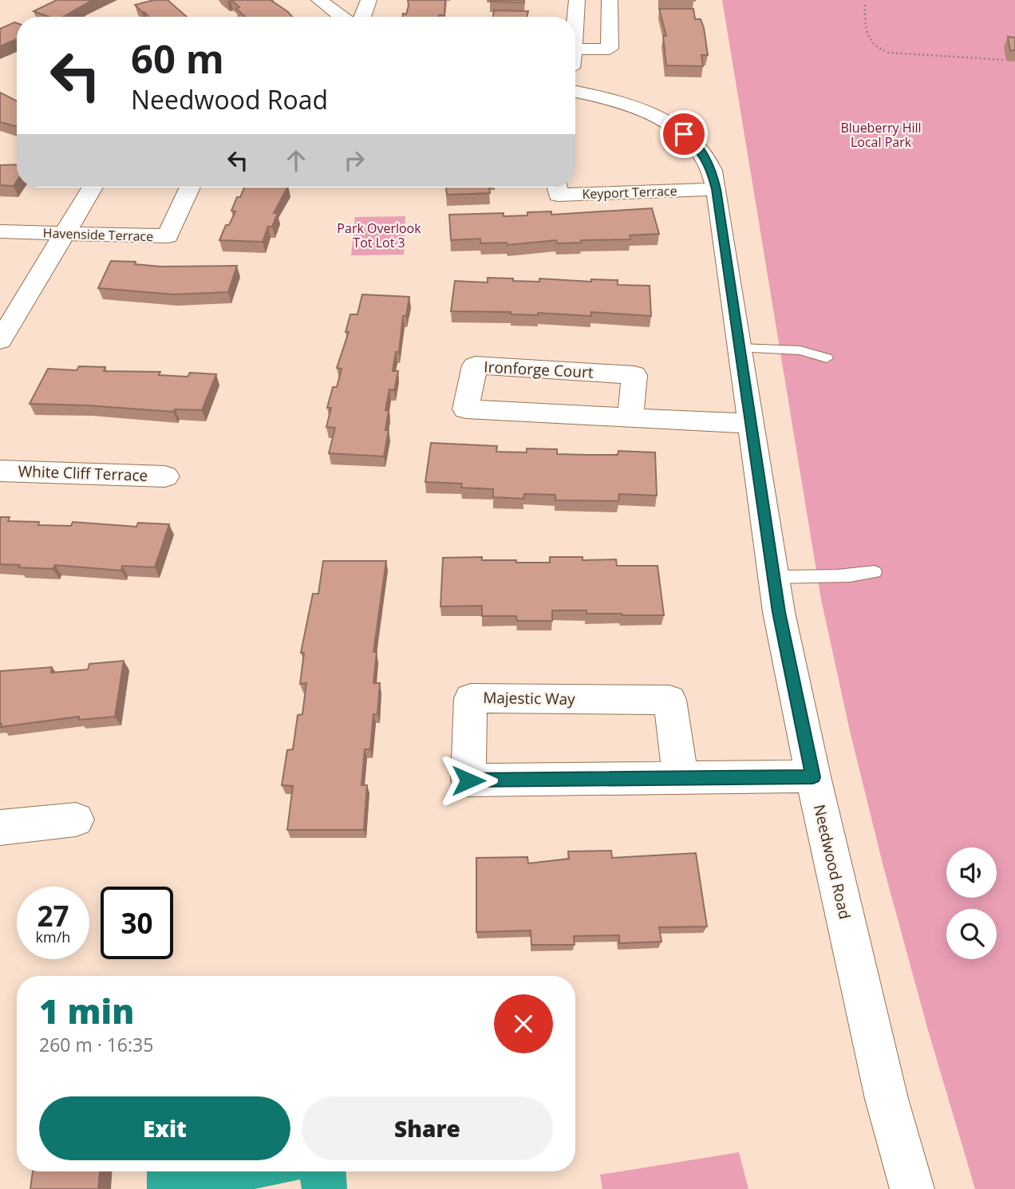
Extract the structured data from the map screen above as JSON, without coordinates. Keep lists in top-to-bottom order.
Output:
{
  "streets": {
    "street": [
      "Keyport Terrace",
      "Havenside Terrace",
      "Ironforge Court",
      "White Cliff Terrace",
      "Majestic Way",
      "Needwood Road"
    ]
  },
  "crossings": [
    ["Keyport Terrace", "Needwood Road"],
    ["Ironforge Court", "Needwood Road"],
    ["Majestic Way", "Needwood Road"]
  ],
  "parks": ["Blueberry Hill Local Park", "Park Overlook Tot Lot 3"],
  "page": {
    "turn": ["60 m", "Needwood Road"],
    "speed": "27 km/h",
    "limit": "30",
    "heading": ["1 min", "260 m · 16:35"],
    "buttons": ["Exit", "Share"]
  }
}
